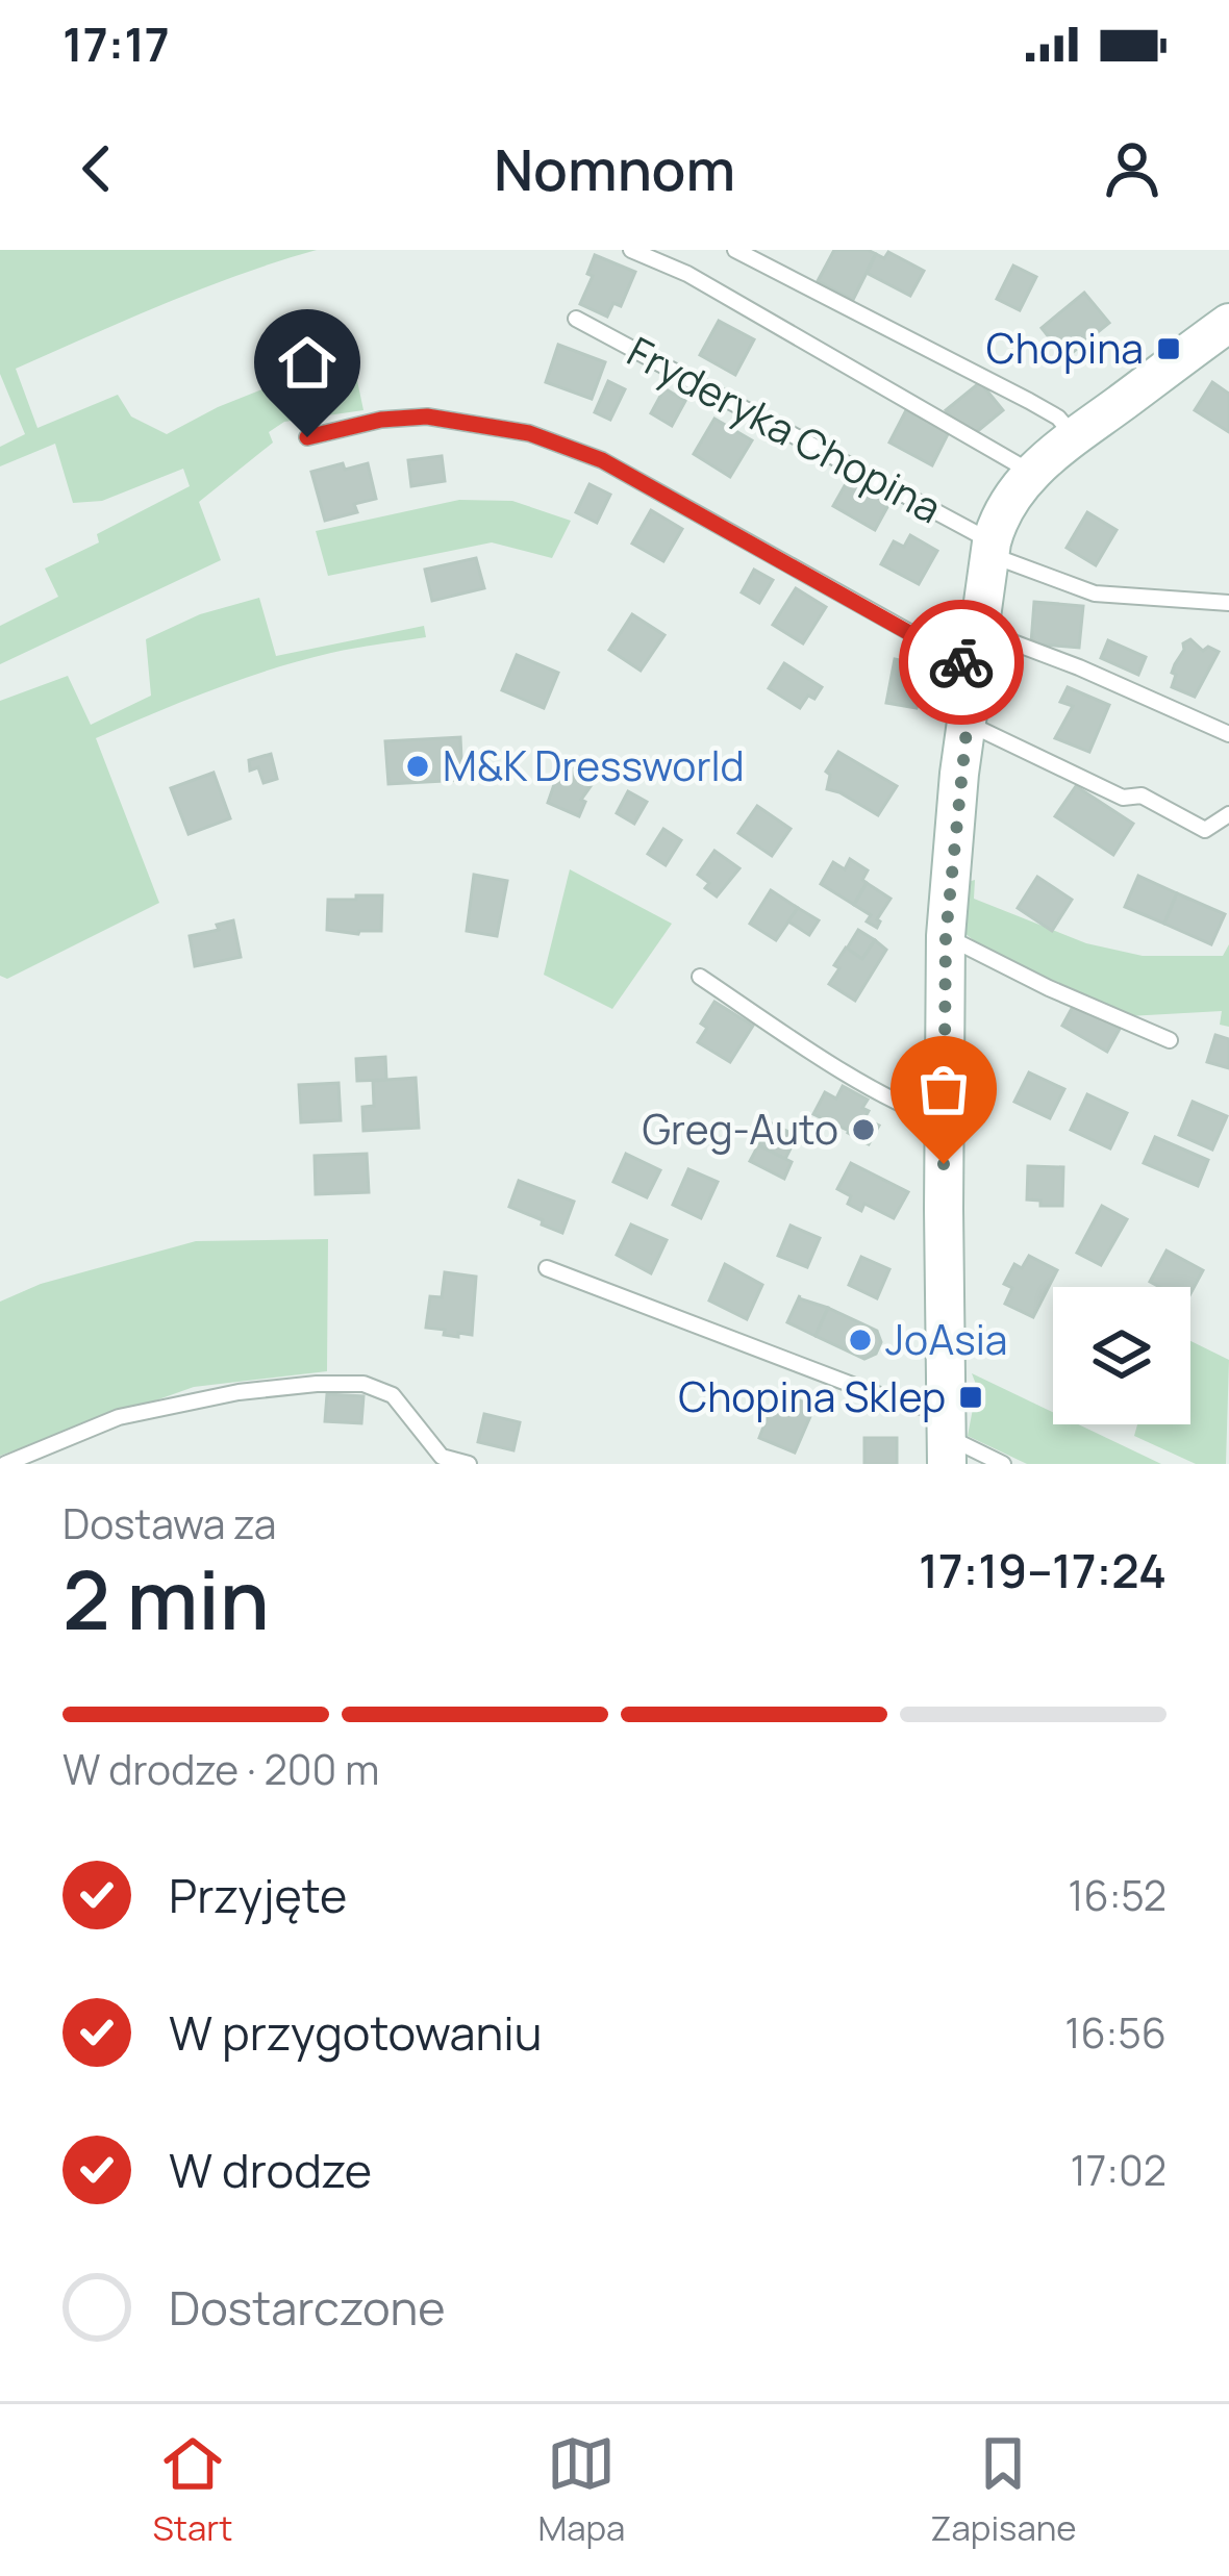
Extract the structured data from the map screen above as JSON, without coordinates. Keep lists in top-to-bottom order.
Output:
{
  "streets": {
    "street": ["Fryderyka Chopina"]
  },
  "places": {
    "transit": ["Chopina", "Chopina Sklep"],
    "other": ["M&K Dressworld", "Greg-Auto", "JoAsia"]
  },
  "page": {
    "status": "17:17",
    "header": "Nomnom",
    "heading": ["2 min", "Dostawa za", "17:19–17:24"],
    "bar": "W drodze · 200 m",
    "list": [
      ["Przyjęte", "16:52"],
      ["W przygotowaniu", "16:56"],
      ["W drodze", "17:02"],
      "Dostarczone"
    ],
    "tabs": ["Start", "Mapa", "Zapisane"]
  }
}
